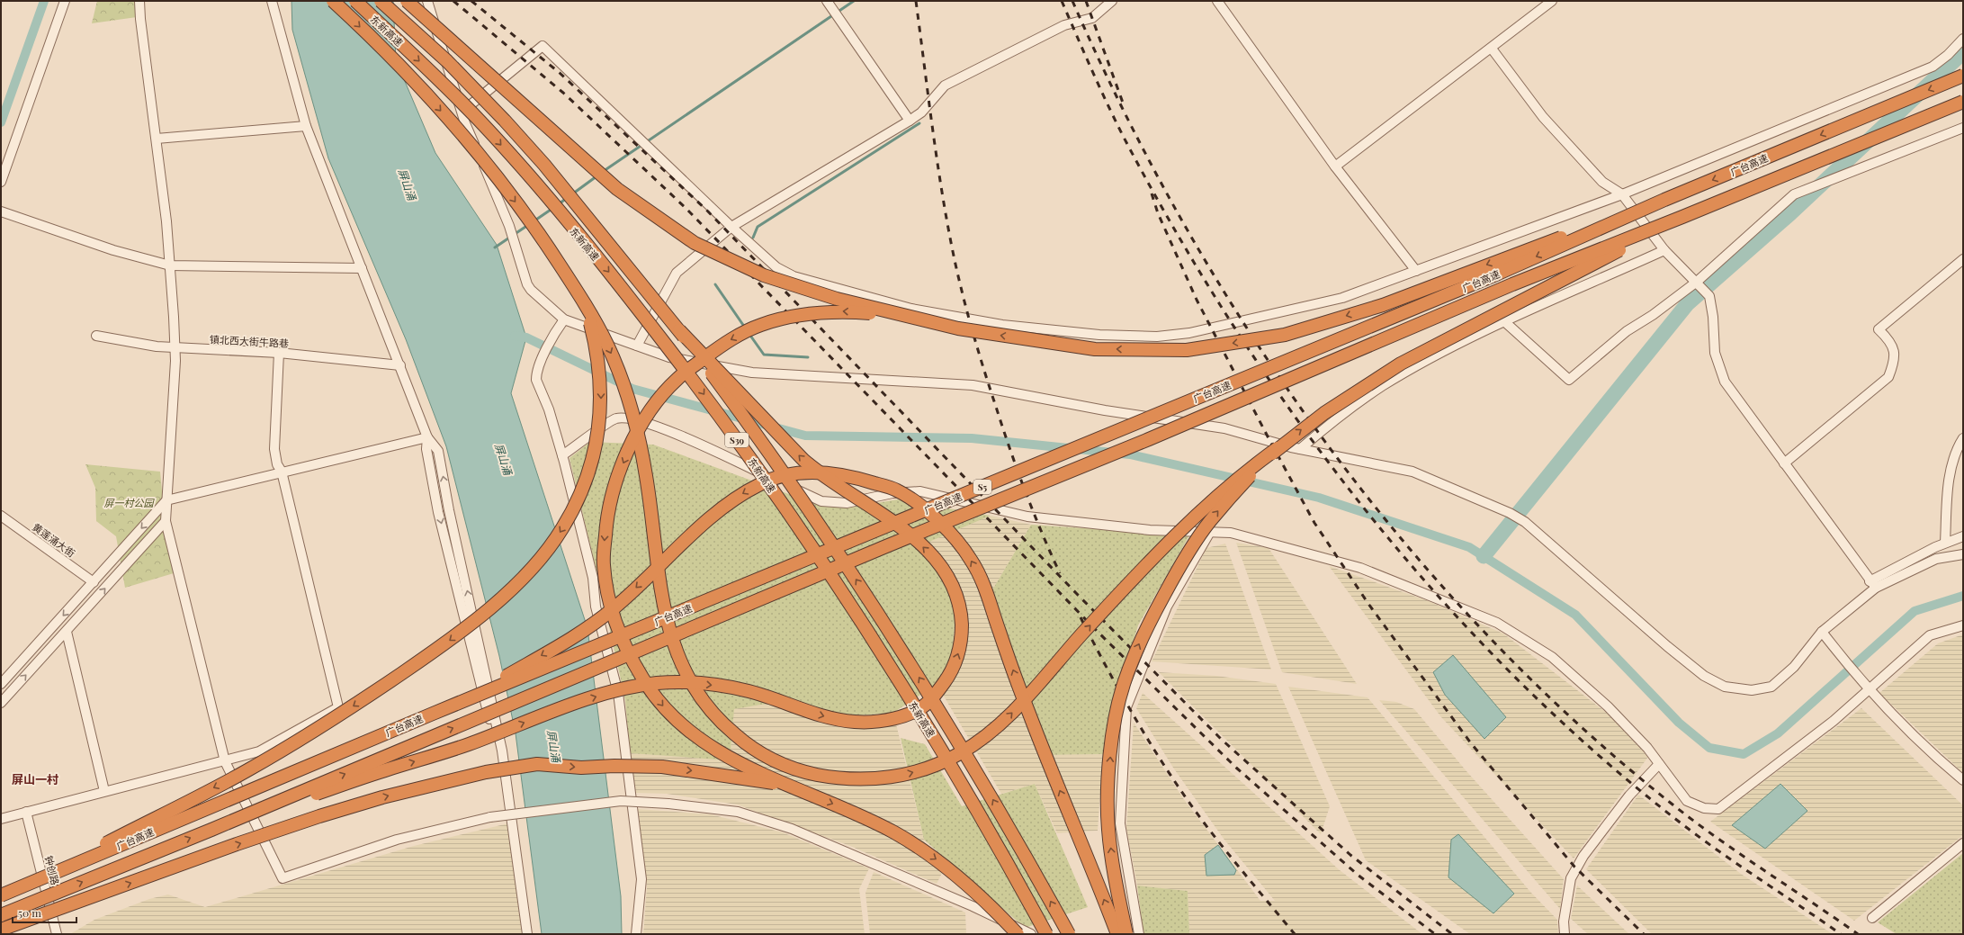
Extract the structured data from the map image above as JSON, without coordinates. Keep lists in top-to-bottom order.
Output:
{
  "streets": {
    "highway": [
      "东新高速",
      "广台高速",
      "S39",
      "S5"
    ],
    "street": ["镇北西大街牛路巷", "黄莲涌大街", "钟创路"]
  },
  "districts": ["屏山一村"],
  "water": ["屏山涌"],
  "parks": ["屏一村公园"],
  "scale_bar": "50 m"
}
